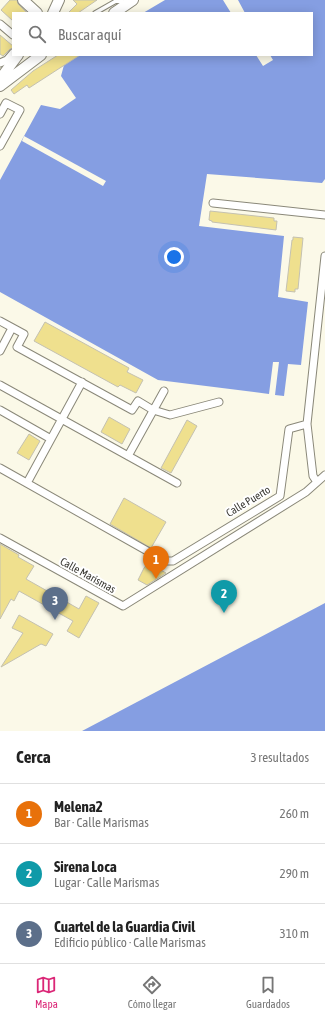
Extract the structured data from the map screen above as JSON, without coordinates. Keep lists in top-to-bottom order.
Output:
{
  "streets": {
    "street": ["Calle Puerto", "Calle Marismas"]
  },
  "page": {
    "search": "Buscar aquí",
    "pins": ["1", "2", "3"],
    "heading": ["Cerca", "3 resultados"],
    "list": [
      {
        "mark": "1",
        "name": "Melena2",
        "note": "Bar · Calle Marismas",
        "value": "260 m"
      },
      {
        "mark": "2",
        "name": "Sirena Loca",
        "note": "Lugar · Calle Marismas",
        "value": "290 m"
      },
      {
        "mark": "3",
        "name": "Cuartel de la Guardia Civil",
        "note": "Edificio público · Calle Marismas",
        "value": "310 m"
      }
    ],
    "nav": ["Mapa", "Cómo llegar", "Guardados"]
  }
}
